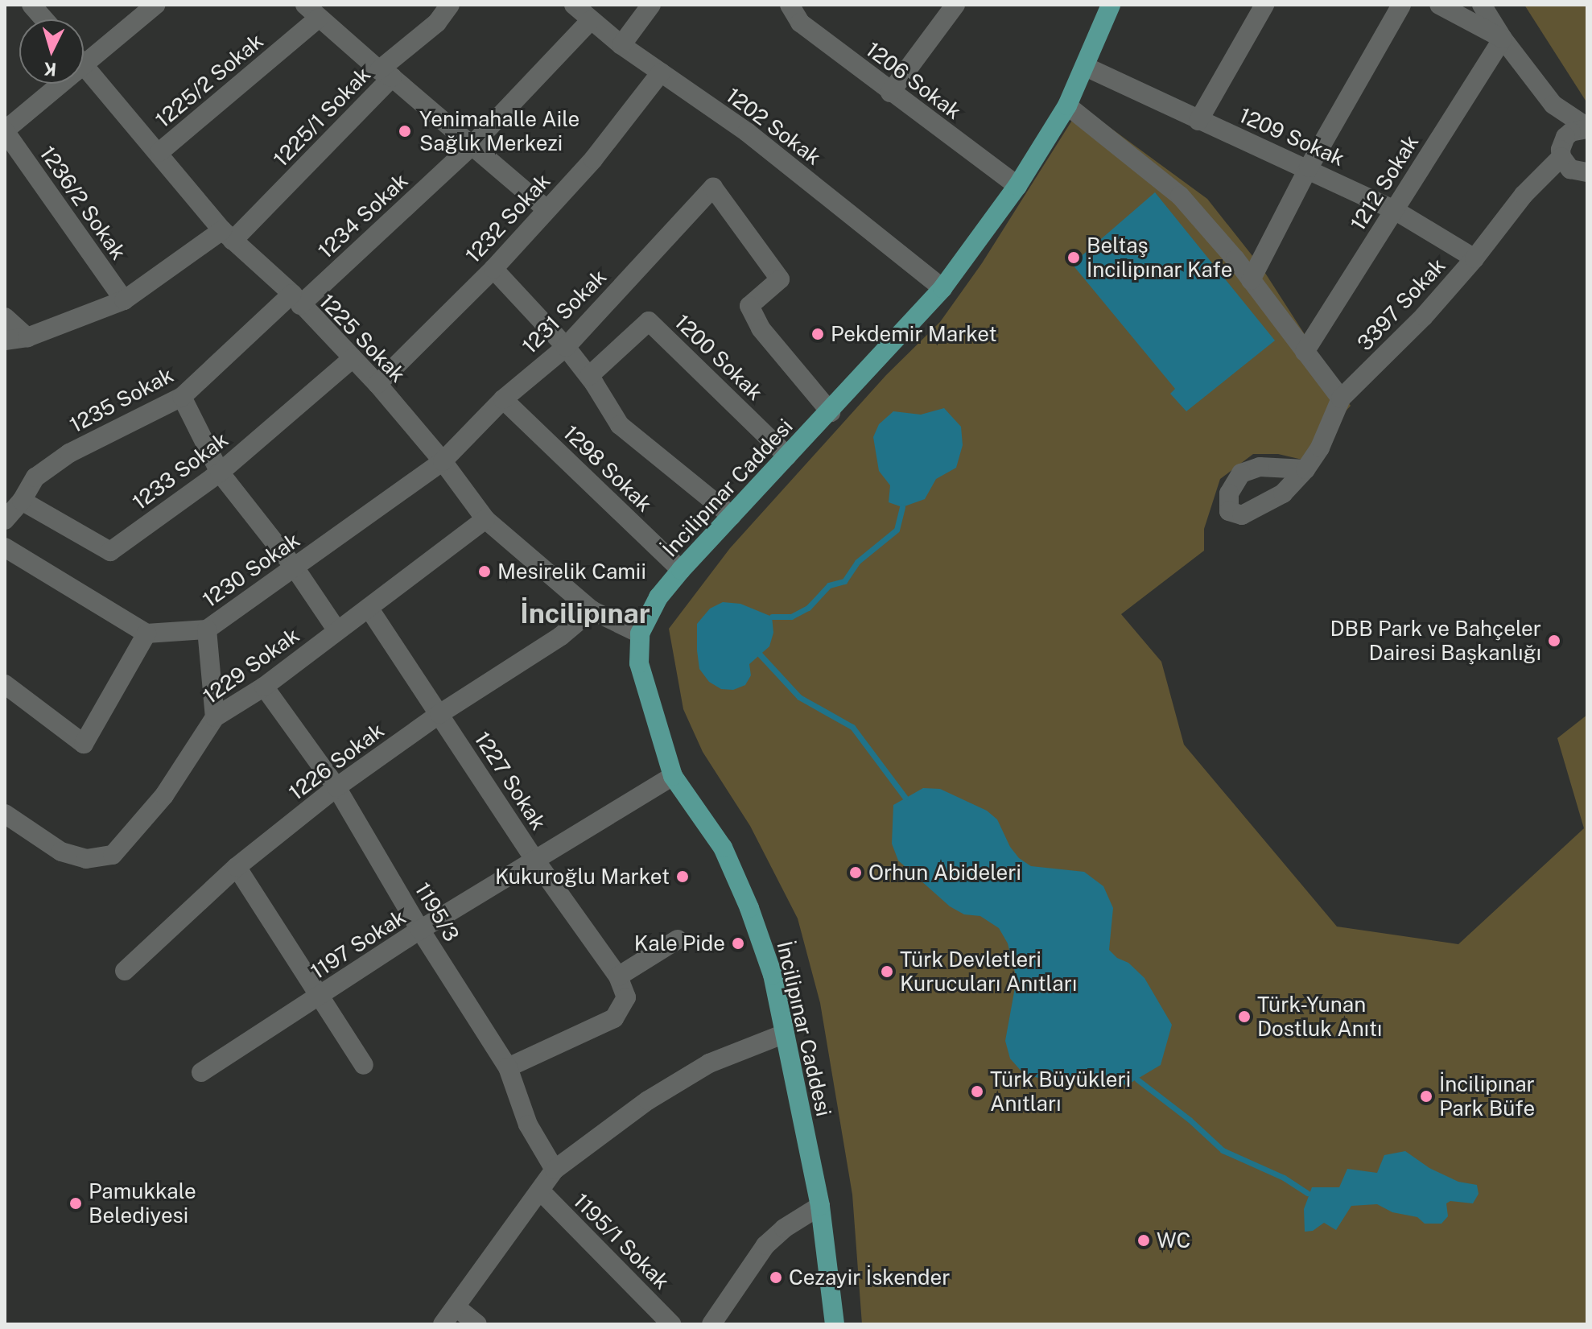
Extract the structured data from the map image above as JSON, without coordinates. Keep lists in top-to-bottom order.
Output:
{
  "streets": {
    "main road": ["İncilipınar Caddesi"],
    "street": [
      "1225/2 Sokak",
      "1206 Sokak",
      "1225/1 Sokak",
      "1202 Sokak",
      "1209 Sokak",
      "1212 Sokak",
      "1236/2 Sokak",
      "1234 Sokak",
      "1232 Sokak",
      "3397 Sokak",
      "1231 Sokak",
      "1225 Sokak",
      "1200 Sokak",
      "1235 Sokak",
      "1298 Sokak",
      "1233 Sokak",
      "1230 Sokak",
      "1229 Sokak",
      "1226 Sokak",
      "1227 Sokak",
      "1195/3",
      "1197 Sokak",
      "1195/1 Sokak"
    ]
  },
  "crossings": [
    ["1225/2 Sokak", "1225 Sokak"],
    ["1206 Sokak", "İncilipınar Caddesi"],
    ["1225/1 Sokak", "1236/2 Sokak"],
    ["1225/1 Sokak", "1225 Sokak"],
    ["1202 Sokak", "1234 Sokak"],
    ["1202 Sokak", "1232 Sokak"],
    ["1202 Sokak", "İncilipınar Caddesi"],
    ["1209 Sokak", "1212 Sokak"],
    ["1209 Sokak", "3397 Sokak"],
    ["1209 Sokak", "İncilipınar Caddesi"],
    ["1234 Sokak", "1225 Sokak"],
    ["1234 Sokak", "1235 Sokak"],
    ["1232 Sokak", "1225 Sokak"],
    ["1231 Sokak", "1225 Sokak"],
    ["1231 Sokak", "1298 Sokak"],
    ["1231 Sokak", "İncilipınar Caddesi"],
    ["1231 Sokak", "1230 Sokak"],
    ["1225 Sokak", "1235 Sokak"],
    ["1225 Sokak", "1233 Sokak"],
    ["1225 Sokak", "İncilipınar Caddesi"],
    ["1225 Sokak", "1230 Sokak"],
    ["1225 Sokak", "1229 Sokak"],
    ["1225 Sokak", "1226 Sokak"],
    ["1200 Sokak", "İncilipınar Caddesi"],
    ["1235 Sokak", "1233 Sokak"],
    ["1298 Sokak", "İncilipınar Caddesi"],
    ["İncilipınar Caddesi", "1197 Sokak"],
    ["1229 Sokak", "1227 Sokak"],
    ["1229 Sokak", "1195/3"],
    ["1226 Sokak", "1227 Sokak"],
    ["1226 Sokak", "1195/3"],
    ["1227 Sokak", "1195/3"],
    ["1227 Sokak", "1197 Sokak"],
    ["1195/3", "1197 Sokak"]
  ],
  "districts": ["İncilipınar"],
  "places": [
    "Yenimahalle Aile Sağlık Merkezi",
    "Beltaş İncilipınar Kafe",
    "Pekdemir Market",
    "Mesirelik Camii",
    "DBB Park ve Bahçeler Dairesi Başkanlığı",
    "Orhun Abideleri",
    "Kukuroğlu Market",
    "Kale Pide",
    "Türk Devletleri Kurucuları Anıtları",
    "Türk-Yunan Dostluk Anıtı",
    "Türk Büyükleri Anıtları",
    "İncilipınar Park Büfe",
    "Pamukkale Belediyesi",
    "WC",
    "Cezayir İskender"
  ],
  "north": "bottom"
}
